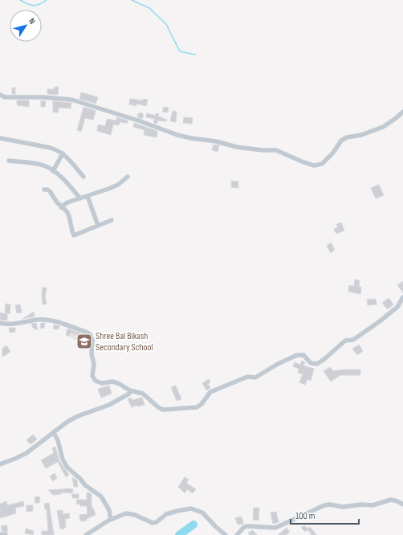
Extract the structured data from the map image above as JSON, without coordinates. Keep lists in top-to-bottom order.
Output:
{
  "places": {
    "school or university": ["Shree Bal Bikash Secondary School"]
  },
  "scale_bar": "100 m",
  "north": "top right"
}
